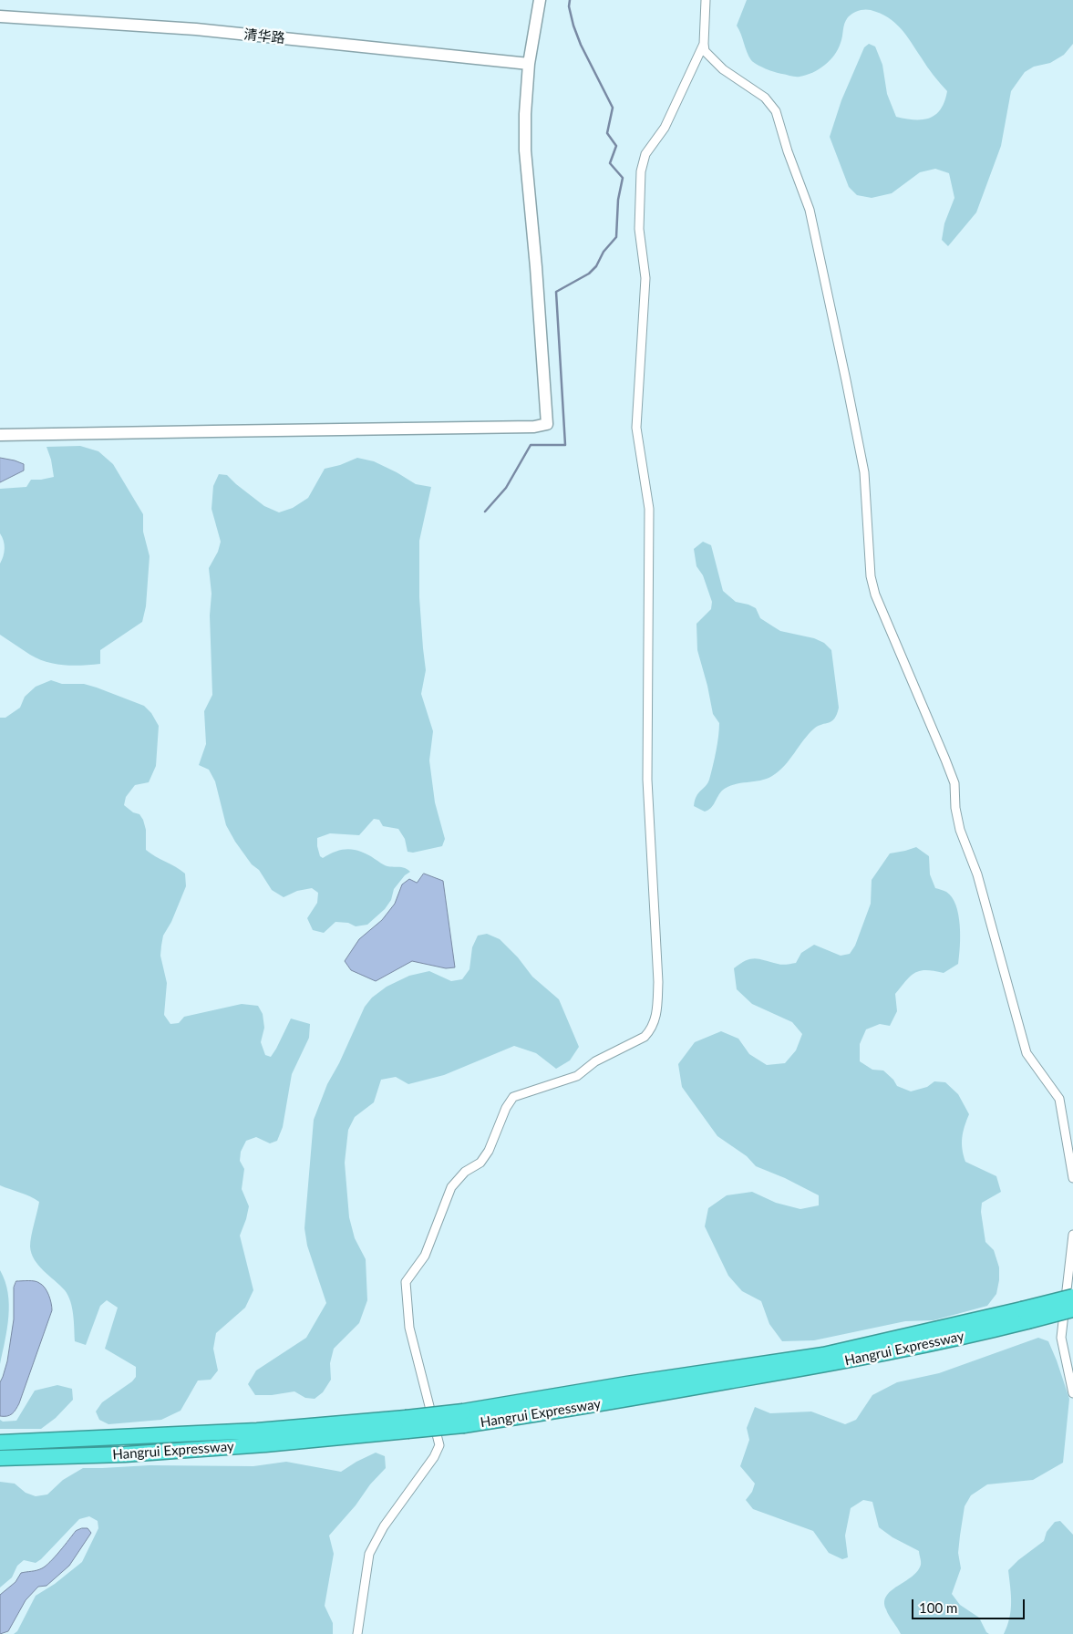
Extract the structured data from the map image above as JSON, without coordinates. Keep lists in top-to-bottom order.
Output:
{
  "streets": {
    "highway": ["Hangrui Expressway"],
    "street": ["清华路"]
  },
  "scale_bar": "100 m"
}
